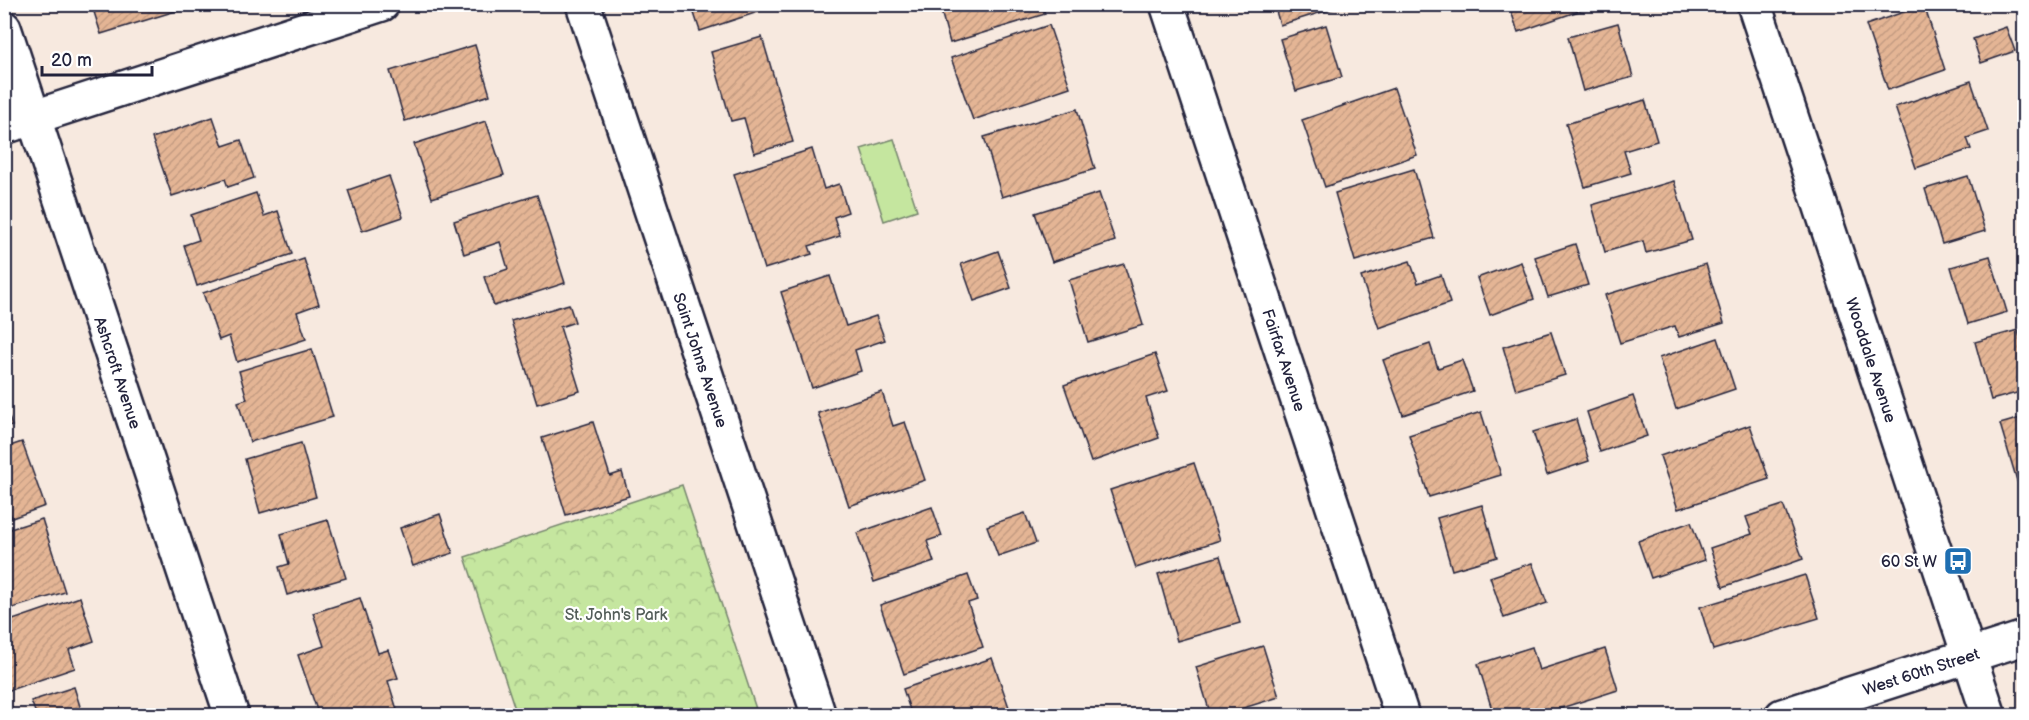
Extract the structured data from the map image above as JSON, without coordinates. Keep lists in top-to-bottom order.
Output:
{
  "streets": {
    "street": [
      "Saint Johns Avenue",
      "Fairfax Avenue",
      "Wooddale Avenue",
      "Ashcroft Avenue",
      "West 60th Street"
    ]
  },
  "crossings": [
    ["Wooddale Avenue", "West 60th Street"]
  ],
  "parks": ["St. John's Park"],
  "places": {
    "bus stop": ["60 St W"]
  },
  "scale_bar": "20 m"
}
